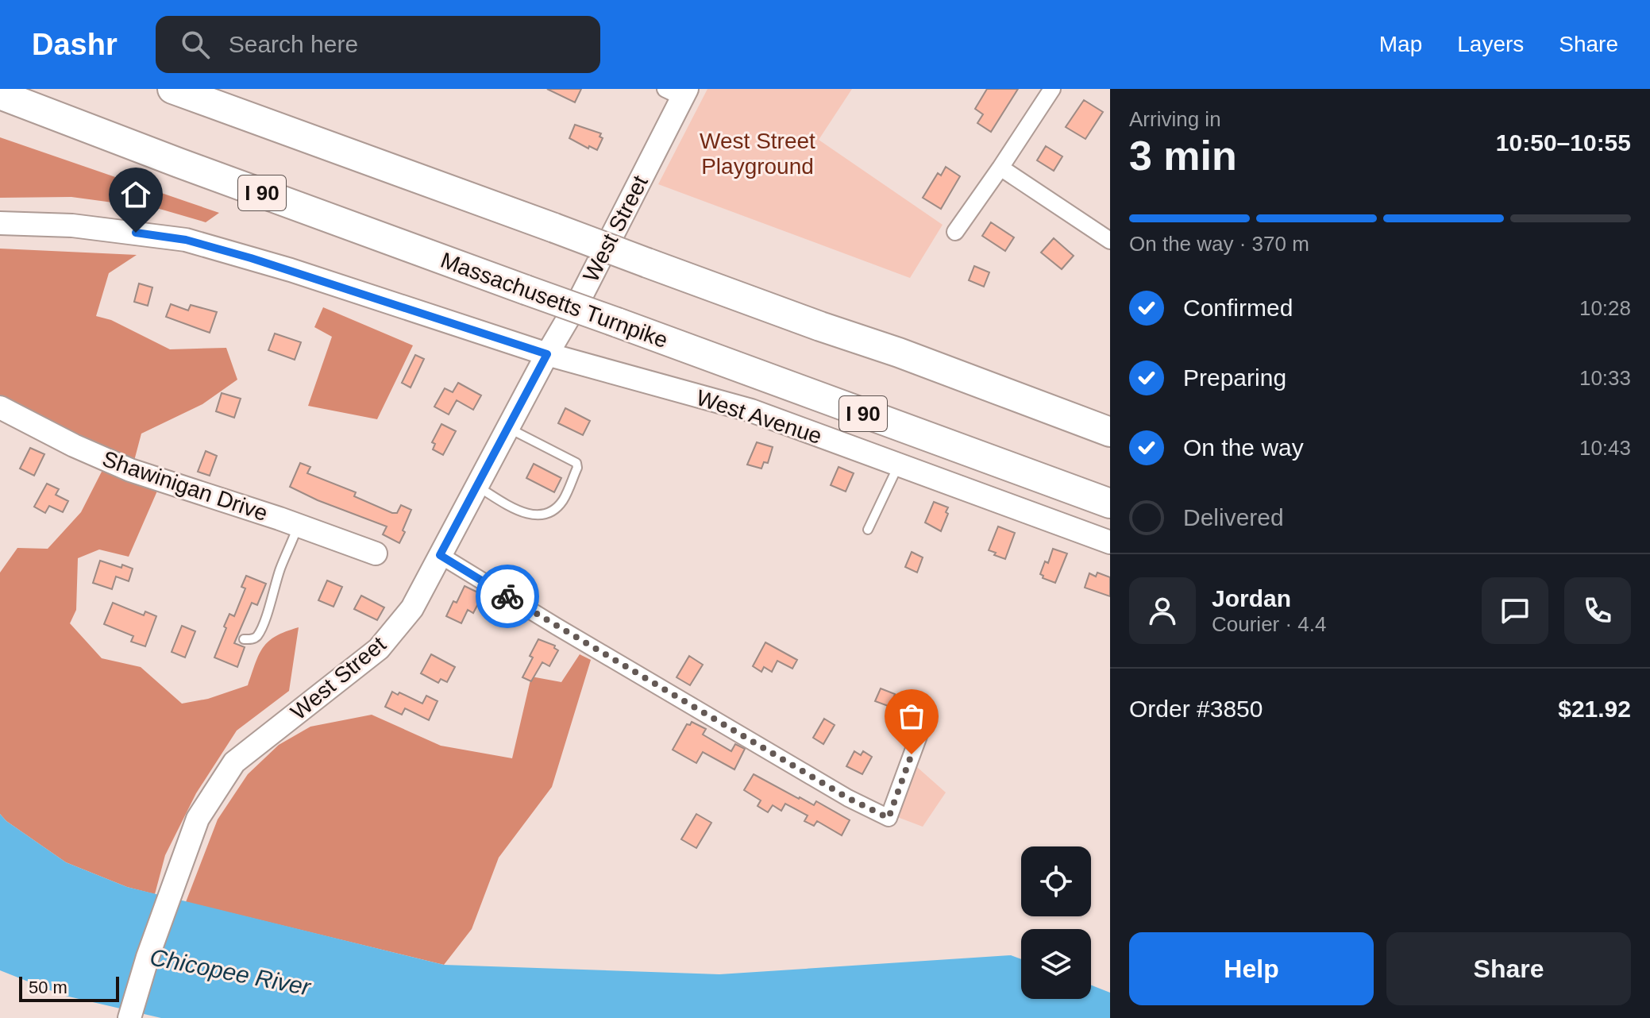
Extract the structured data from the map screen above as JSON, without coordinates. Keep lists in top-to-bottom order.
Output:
{
  "streets": {
    "highway": ["I 90", "Massachusetts Turnpike"],
    "main road": ["West Street", "West Avenue", "Shawinigan Drive"]
  },
  "crossings": [
    ["West Street", "West Avenue"]
  ],
  "water": ["Chicopee River"],
  "parks": ["West Street Playground"],
  "scale_bar": "50 m",
  "page": {
    "header": "Dashr",
    "search": "Search here",
    "nav": ["Map", "Layers", "Share"],
    "heading": ["3 min", "Arriving in", "10:50–10:55"],
    "panel": [
      "Jordan",
      "Courier · 4.4",
      "Order #3850",
      "$21.92"
    ],
    "bar": "On the way · 370 m",
    "list": [
      ["Confirmed", "10:28"],
      ["Preparing", "10:33"],
      ["On the way", "10:43"],
      "Delivered"
    ],
    "buttons": ["Help", "Share"],
    "scale": "50 m"
  }
}
